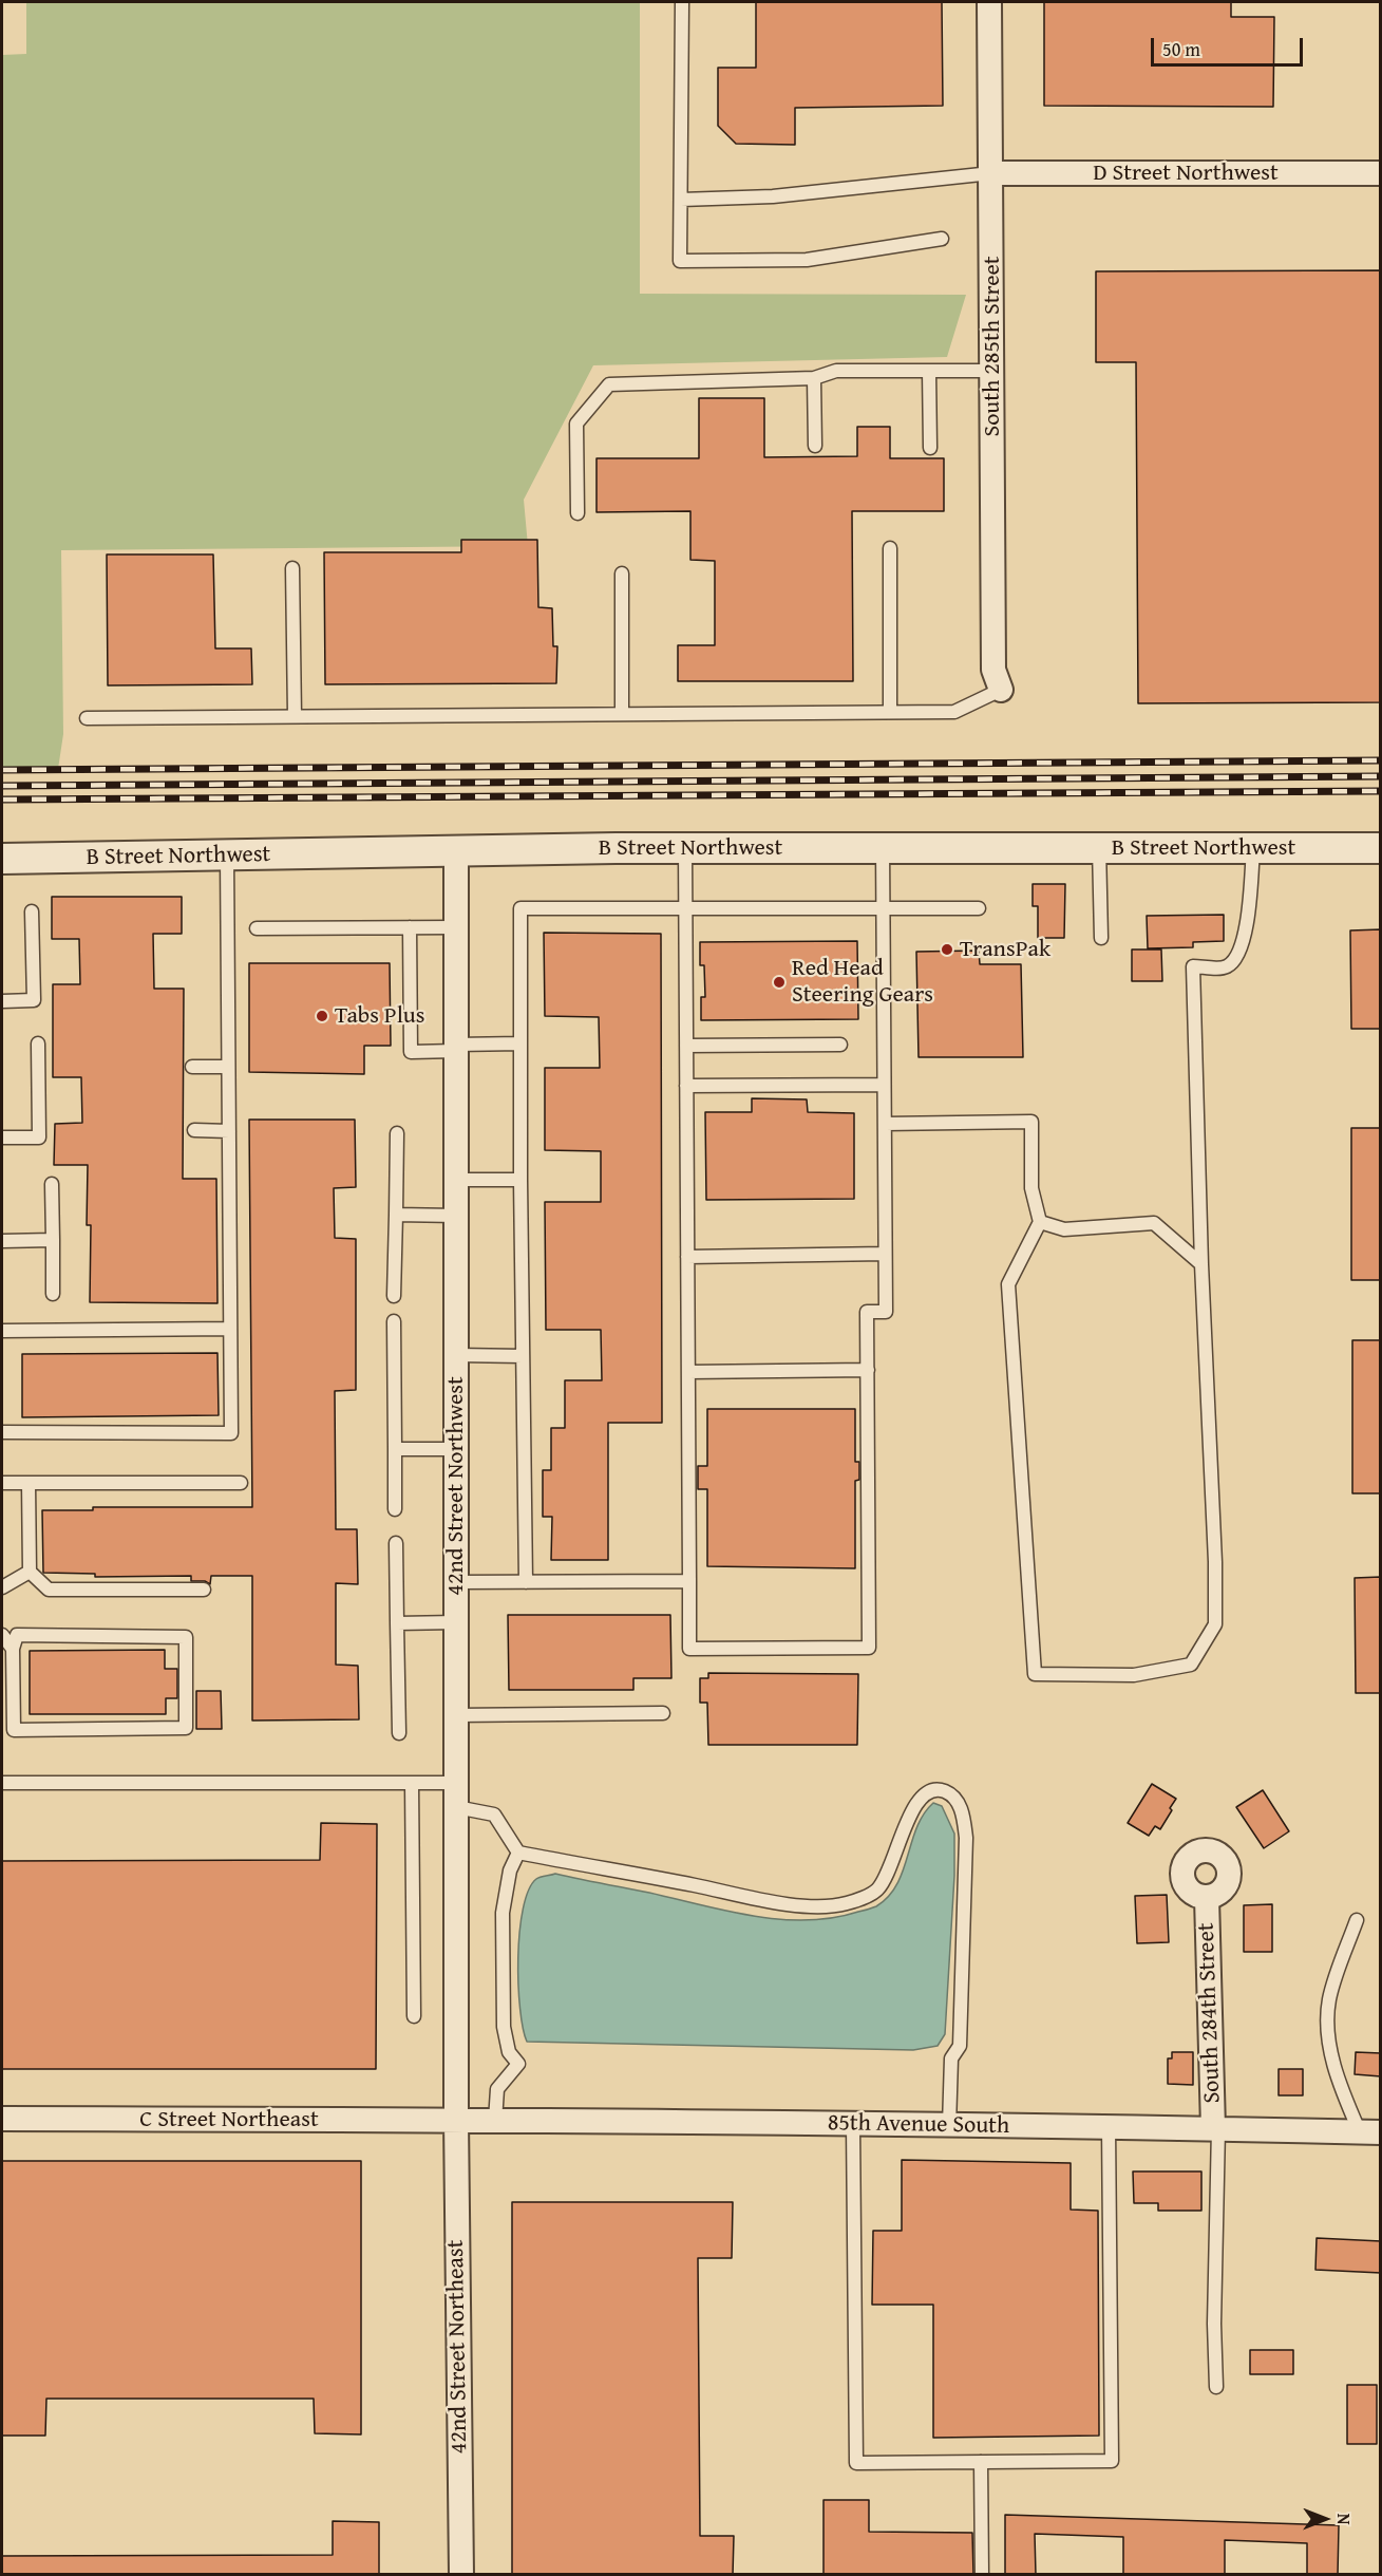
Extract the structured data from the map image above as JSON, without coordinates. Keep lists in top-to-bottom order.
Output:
{
  "streets": {
    "street": [
      "D Street Northwest",
      "South 285th Street",
      "B Street Northwest",
      "42nd Street Northwest",
      "South 284th Street",
      "C Street Northeast",
      "85th Avenue South",
      "42nd Street Northeast"
    ]
  },
  "crossings": [
    ["D Street Northwest", "South 285th Street"],
    ["B Street Northwest", "42nd Street Northwest"],
    ["42nd Street Northwest", "C Street Northeast"],
    ["42nd Street Northwest", "85th Avenue South"],
    ["42nd Street Northwest", "42nd Street Northeast"],
    ["South 284th Street", "85th Avenue South"],
    ["C Street Northeast", "85th Avenue South"],
    ["C Street Northeast", "42nd Street Northeast"],
    ["85th Avenue South", "42nd Street Northeast"]
  ],
  "places": ["TransPak", "Red Head Steering Gears", "Tabs Plus"],
  "scale_bar": "50 m",
  "north": "right"
}
